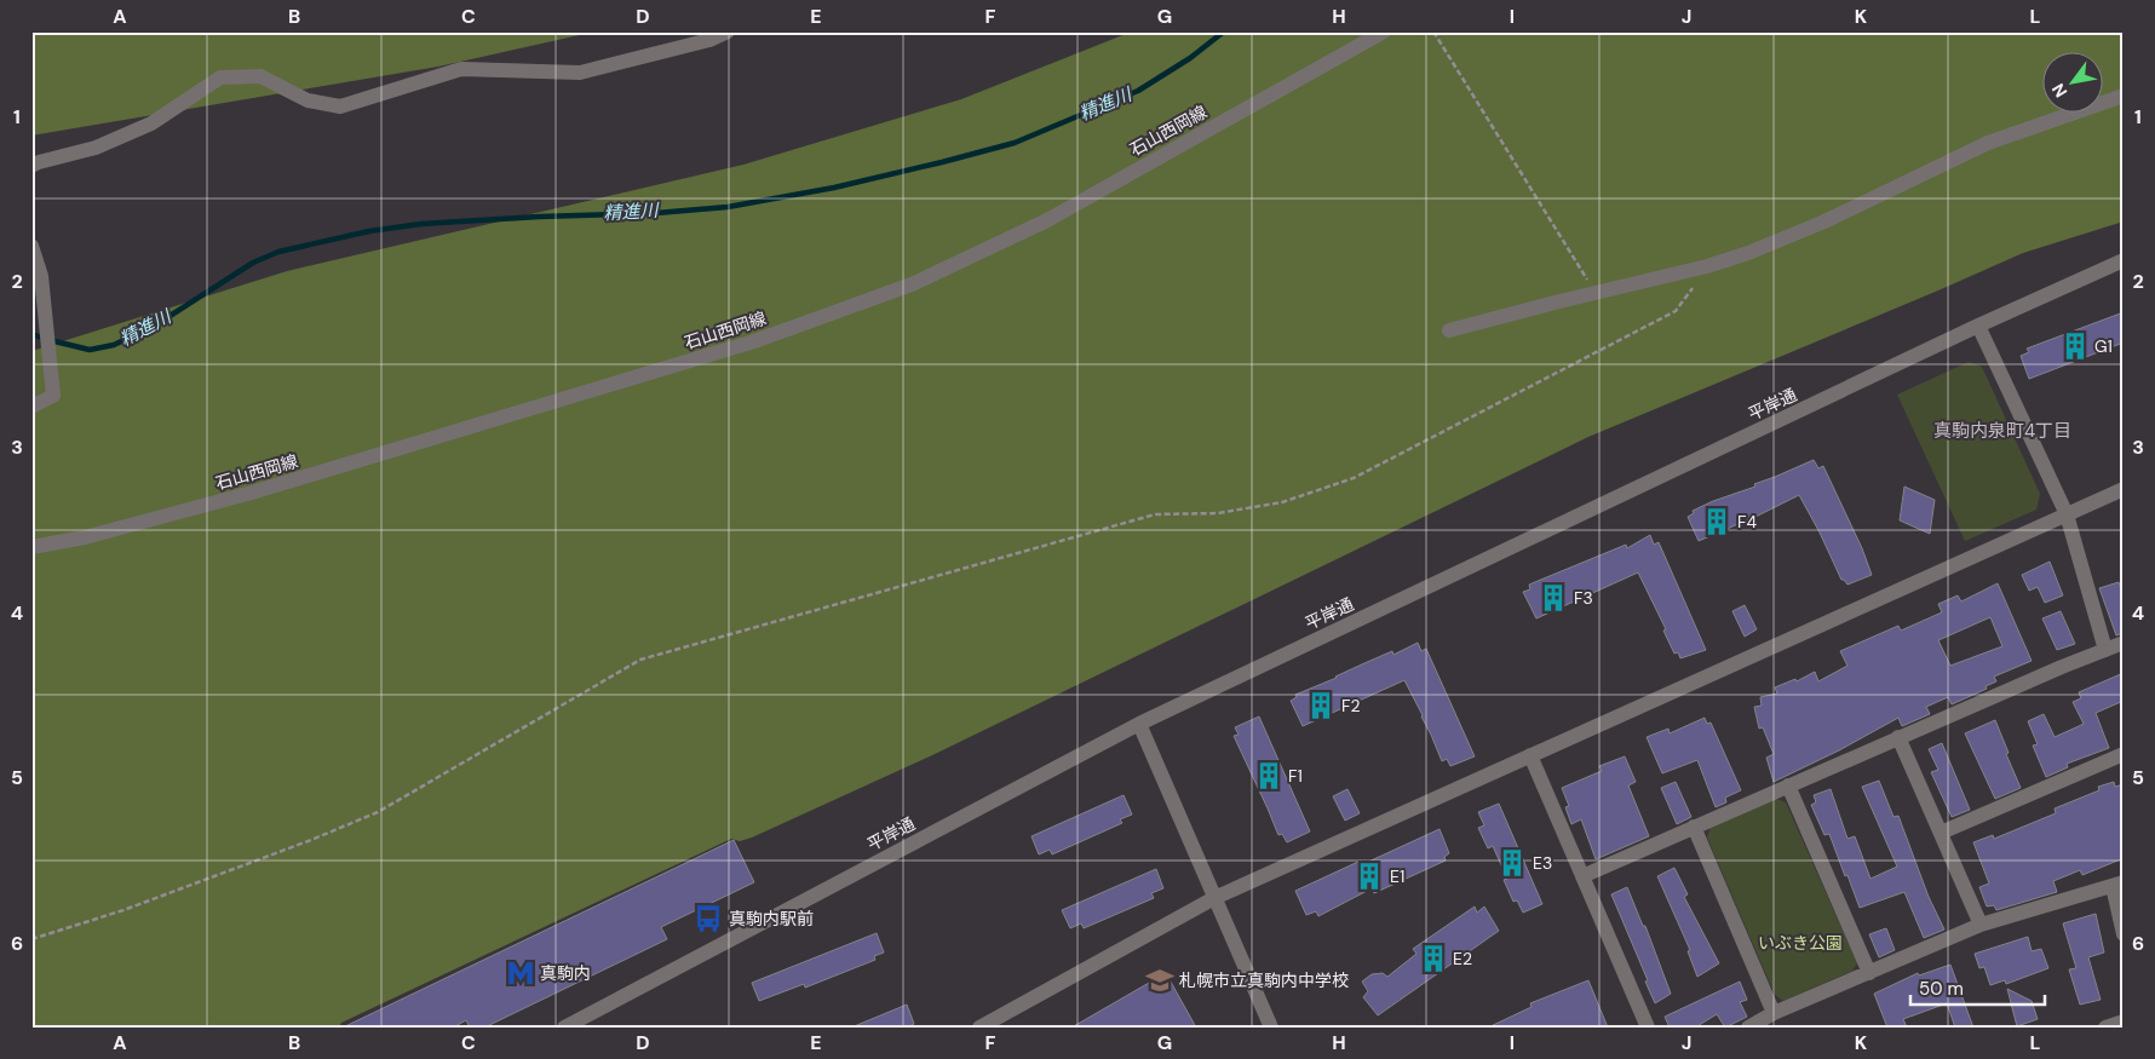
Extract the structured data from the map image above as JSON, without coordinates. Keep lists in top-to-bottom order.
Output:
{
  "streets": {
    "street": ["石山西岡線", "平岸通"]
  },
  "districts": ["真駒内泉町4丁目"],
  "water": ["精進川"],
  "parks": ["いぶき公園"],
  "places": {
    "building": [
      "G1",
      "F4",
      "F3",
      "F2",
      "F1",
      "E3",
      "E1",
      "E2"
    ],
    "bus stop": ["真駒内駅前"],
    "metro station": ["真駒内"],
    "school or university": ["札幌市立真駒内中学校"]
  },
  "scale_bar": "50 m",
  "north": "bottom left",
  "grid": {
    "columns": [
      "A",
      "B",
      "C",
      "D",
      "E",
      "F",
      "G",
      "H",
      "I",
      "J",
      "K",
      "L"
    ],
    "rows": [
      "1",
      "2",
      "3",
      "4",
      "5",
      "6"
    ]
  }
}
